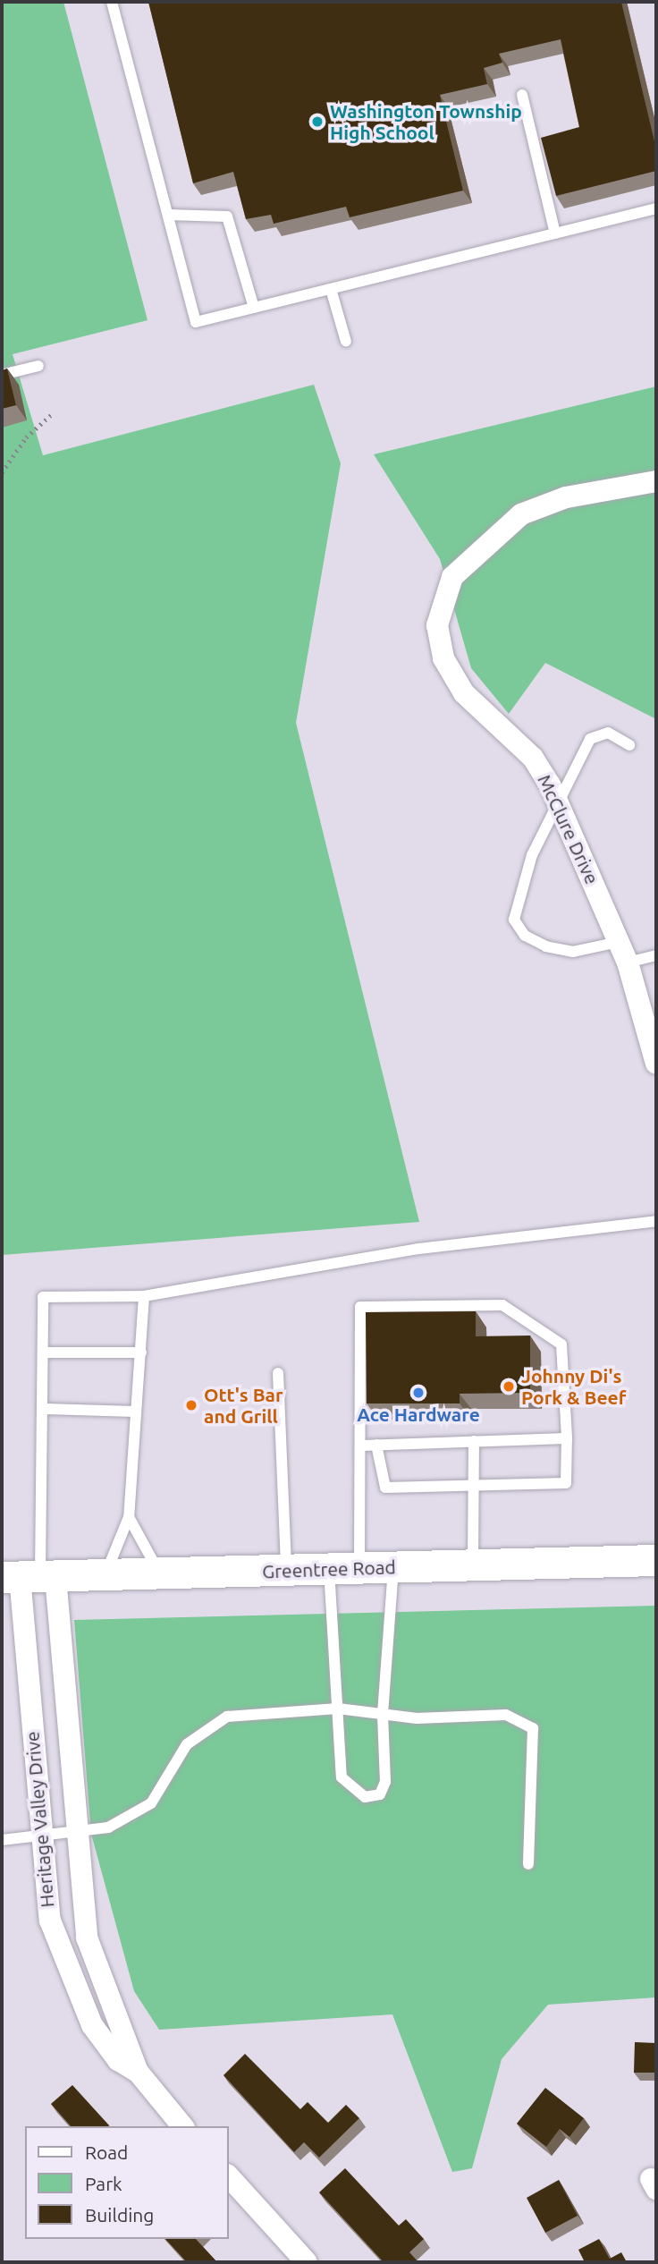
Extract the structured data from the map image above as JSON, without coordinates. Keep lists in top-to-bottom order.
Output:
{
  "streets": {
    "street": ["McClure Drive", "Greentree Road", "Heritage Valley Drive"]
  },
  "crossings": [
    ["Greentree Road", "Heritage Valley Drive"]
  ],
  "places": [
    "Washington Township High School",
    "Johnny Di's Pork & Beef",
    "Ace Hardware",
    "Ott's Bar and Grill"
  ],
  "legend": ["Road", "Park", "Building"]
}
